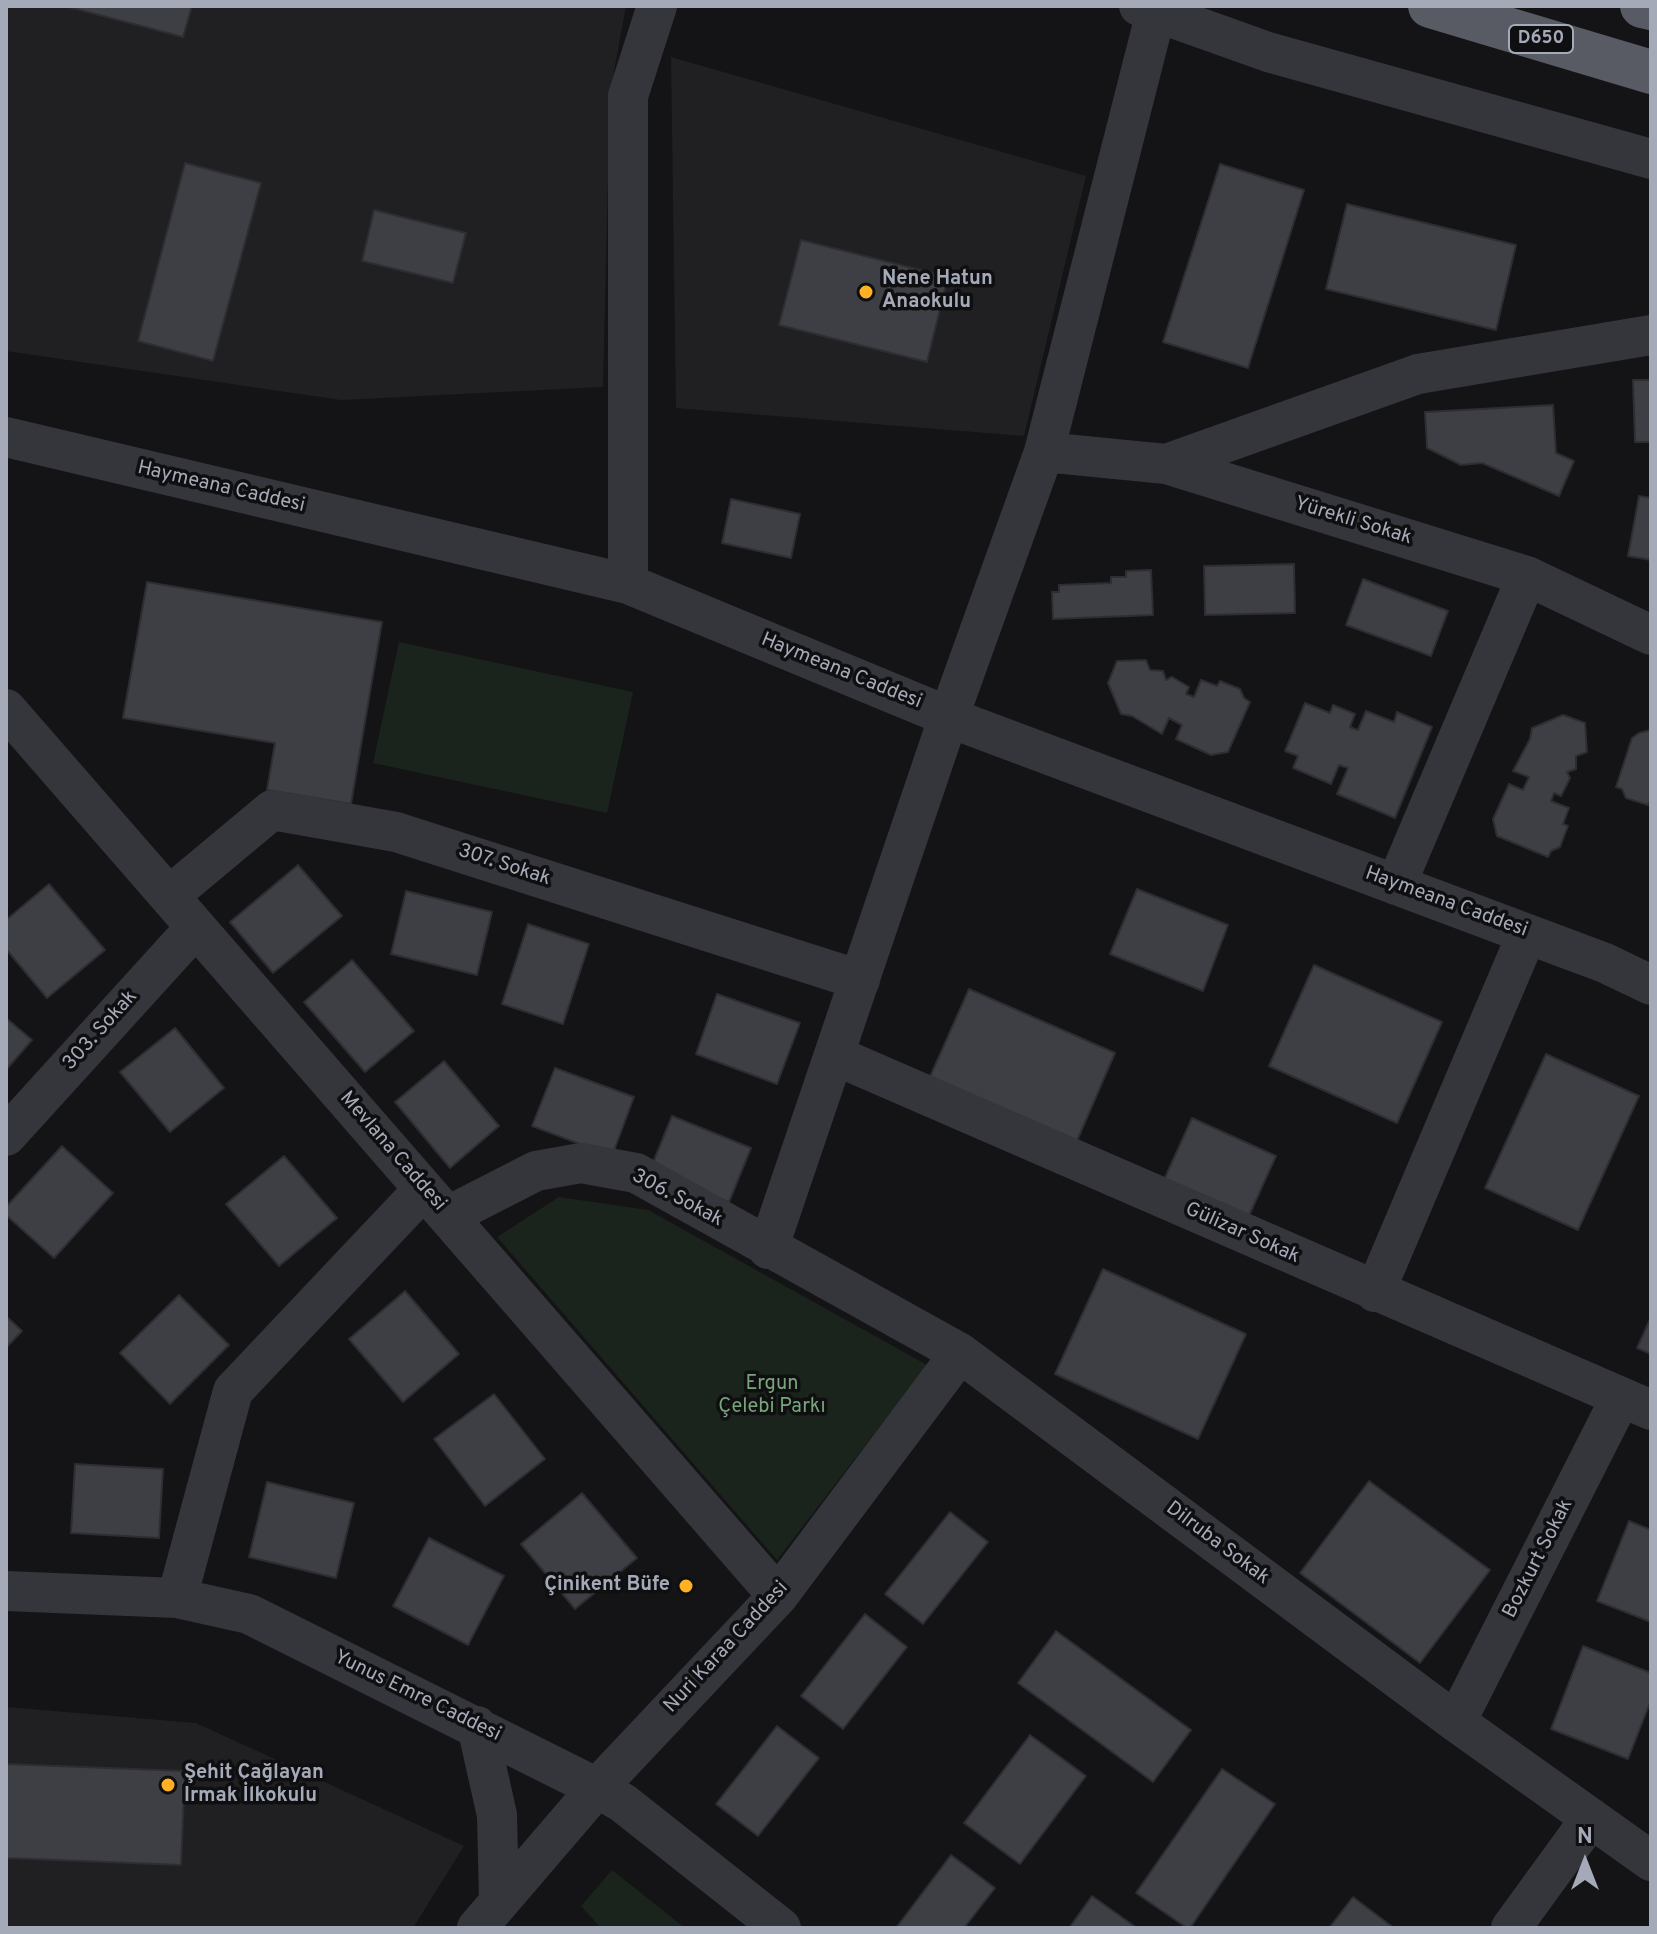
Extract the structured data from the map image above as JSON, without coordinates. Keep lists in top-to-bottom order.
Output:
{
  "streets": {
    "highway": ["D650"],
    "street": [
      "Haymeana Caddesi",
      "Yürekli Sokak",
      "307. Sokak",
      "303. Sokak",
      "Mevlana Caddesi",
      "306. Sokak",
      "Gülizar Sokak",
      "Dilruba Sokak",
      "Bozkurt Sokak",
      "Nuri Karaa Caddesi",
      "Yunus Emre Caddesi"
    ]
  },
  "crossings": [
    ["307. Sokak", "Mevlana Caddesi"],
    ["303. Sokak", "Mevlana Caddesi"],
    ["Mevlana Caddesi", "306. Sokak"],
    ["Mevlana Caddesi", "Nuri Karaa Caddesi"],
    ["306. Sokak", "Dilruba Sokak"],
    ["306. Sokak", "Yunus Emre Caddesi"],
    ["Gülizar Sokak", "Bozkurt Sokak"],
    ["Dilruba Sokak", "Bozkurt Sokak"],
    ["Dilruba Sokak", "Nuri Karaa Caddesi"],
    ["Nuri Karaa Caddesi", "Yunus Emre Caddesi"]
  ],
  "parks": ["Ergun Çelebi Parkı"],
  "places": ["Nene Hatun Anaokulu", "Çinikent Büfe", "Şehit Çağlayan Irmak İlkokulu"],
  "north": "top"
}
